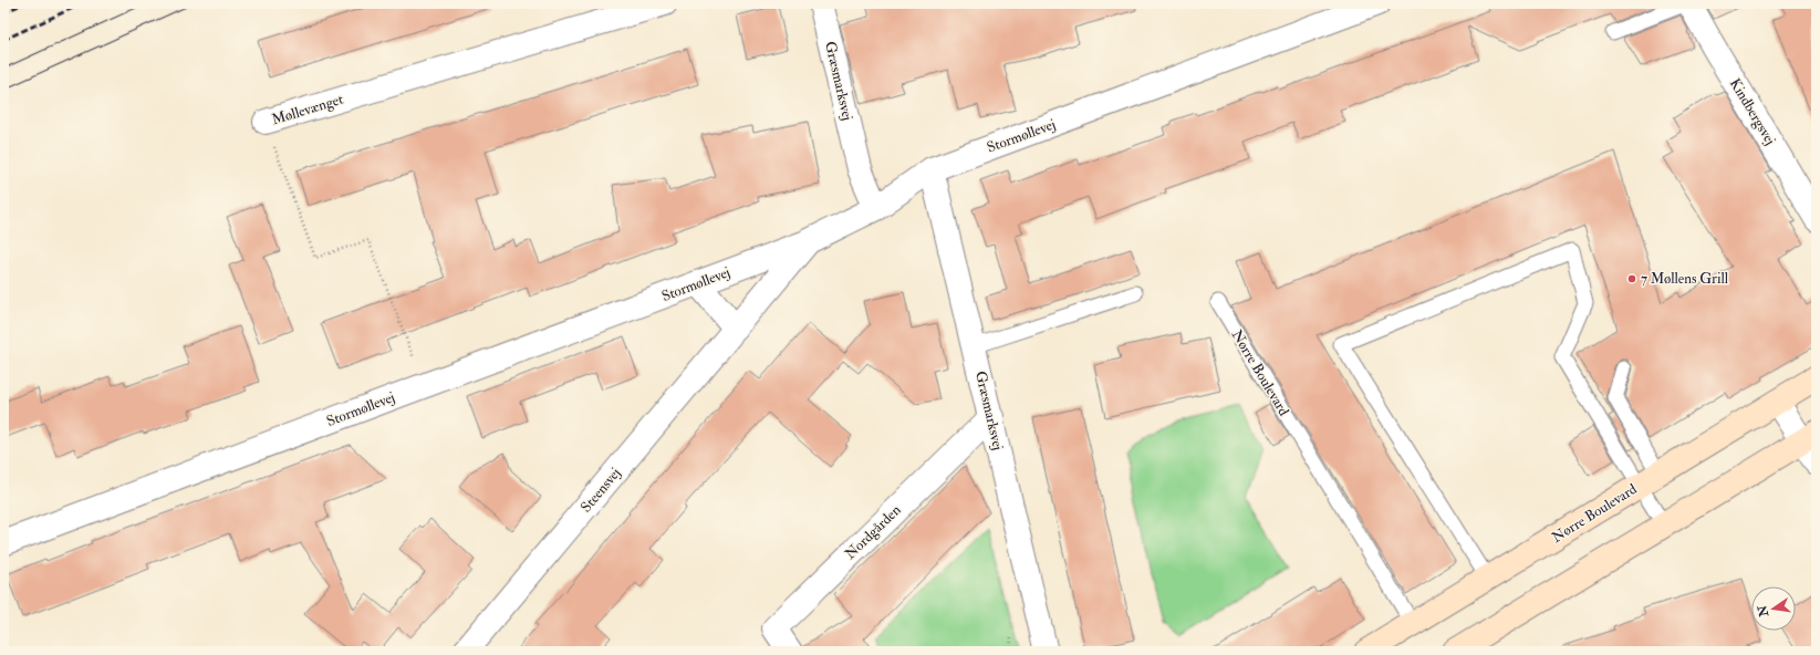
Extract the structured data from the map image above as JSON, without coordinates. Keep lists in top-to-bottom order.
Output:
{
  "streets": {
    "street": [
      "Græsmarksvej",
      "Møllevænget",
      "Kindbergsvej",
      "Stormøllevej",
      "Nørre Boulevard",
      "Steensvej",
      "Nordgården"
    ]
  },
  "crossings": [
    ["Græsmarksvej", "Stormøllevej"],
    ["Græsmarksvej", "Nordgården"],
    ["Møllevænget", "Stormøllevej"],
    ["Stormøllevej", "Steensvej"]
  ],
  "places": ["7 Møllens Grill"],
  "north": "left"
}
